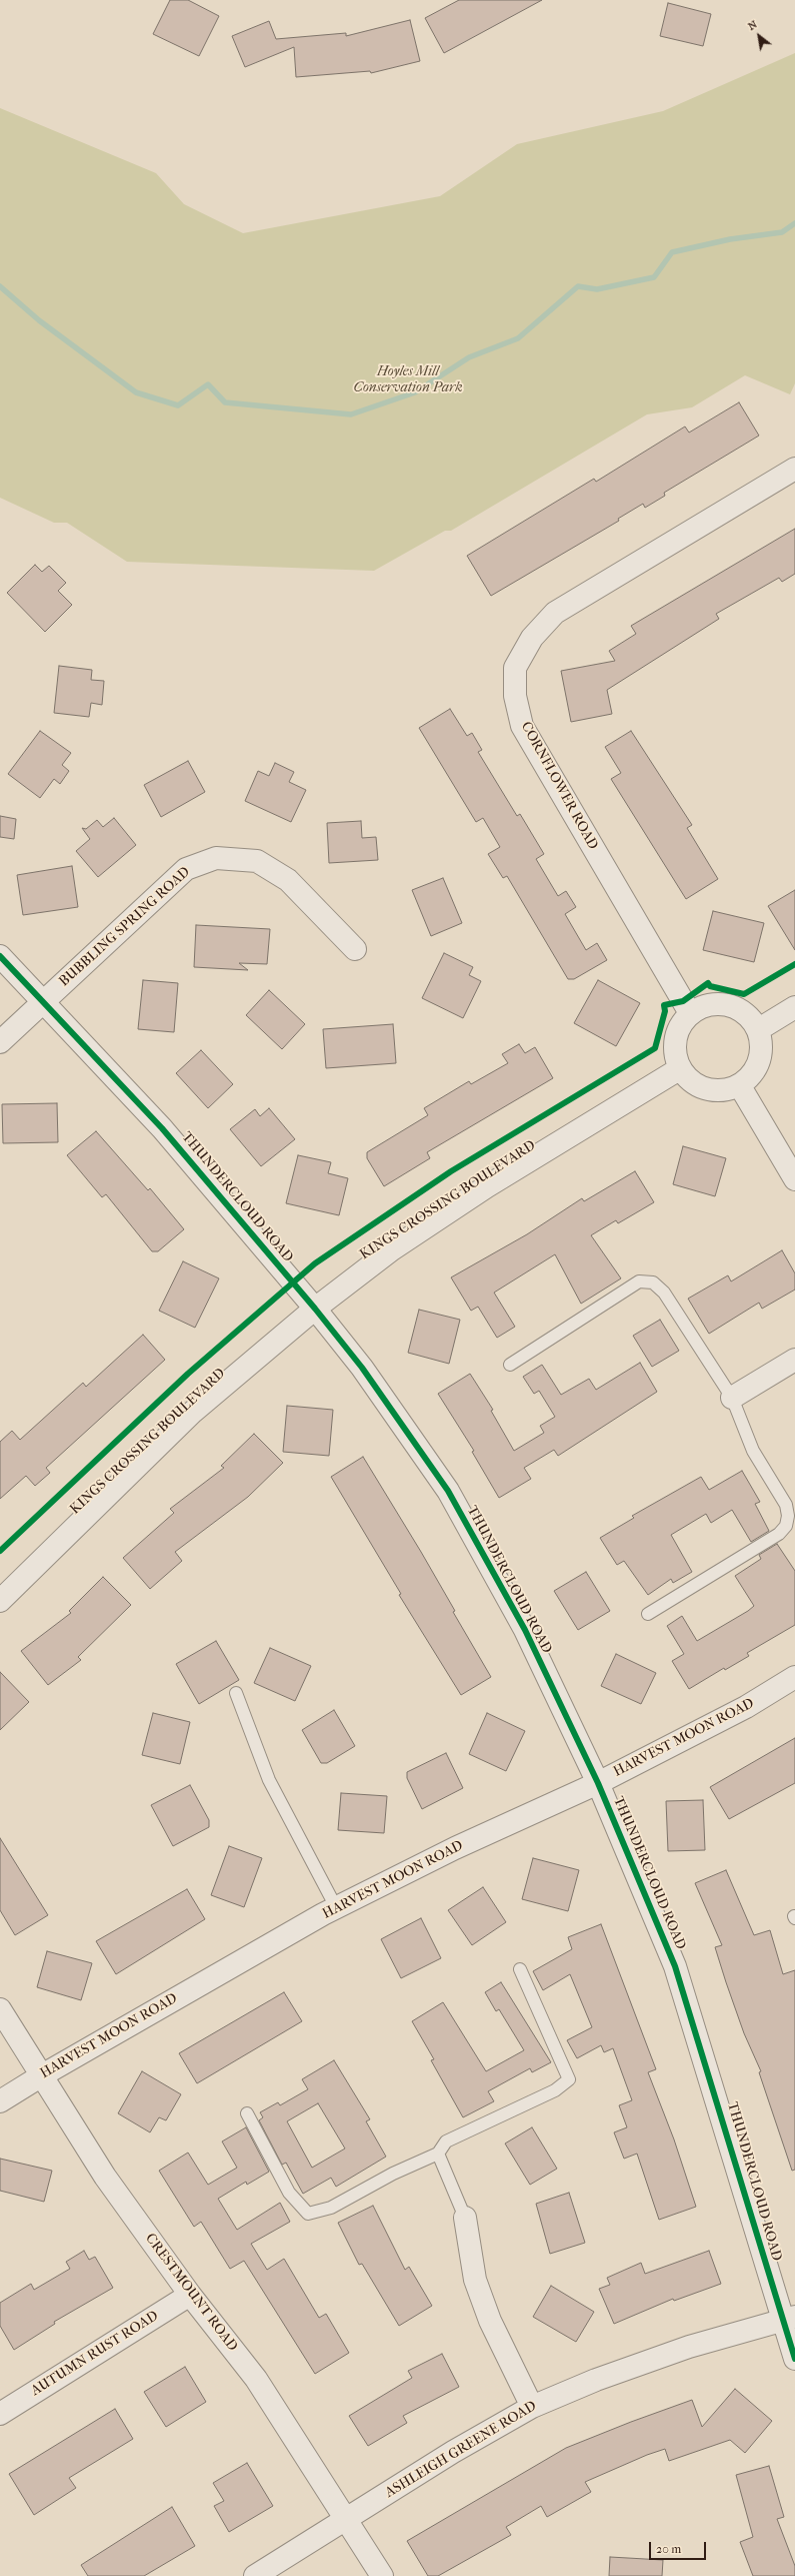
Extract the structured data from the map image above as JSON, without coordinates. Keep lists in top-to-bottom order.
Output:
{
  "streets": {
    "street": [
      "CORNFLOWER ROAD",
      "BUBBLING SPRING ROAD",
      "THUNDERCLOUD ROAD",
      "KINGS CROSSING BOULEVARD",
      "HARVEST MOON ROAD",
      "CRESTMOUNT ROAD",
      "AUTUMN RUST ROAD",
      "ASHLEIGH GREENE ROAD"
    ]
  },
  "crossings": [
    ["CORNFLOWER ROAD", "KINGS CROSSING BOULEVARD"],
    ["BUBBLING SPRING ROAD", "THUNDERCLOUD ROAD"],
    ["THUNDERCLOUD ROAD", "KINGS CROSSING BOULEVARD"],
    ["THUNDERCLOUD ROAD", "HARVEST MOON ROAD"],
    ["THUNDERCLOUD ROAD", "ASHLEIGH GREENE ROAD"],
    ["HARVEST MOON ROAD", "CRESTMOUNT ROAD"],
    ["CRESTMOUNT ROAD", "AUTUMN RUST ROAD"],
    ["CRESTMOUNT ROAD", "ASHLEIGH GREENE ROAD"]
  ],
  "parks": ["Hoyles Mill Conservation Park"],
  "scale_bar": "20 m",
  "north": "top left"
}
